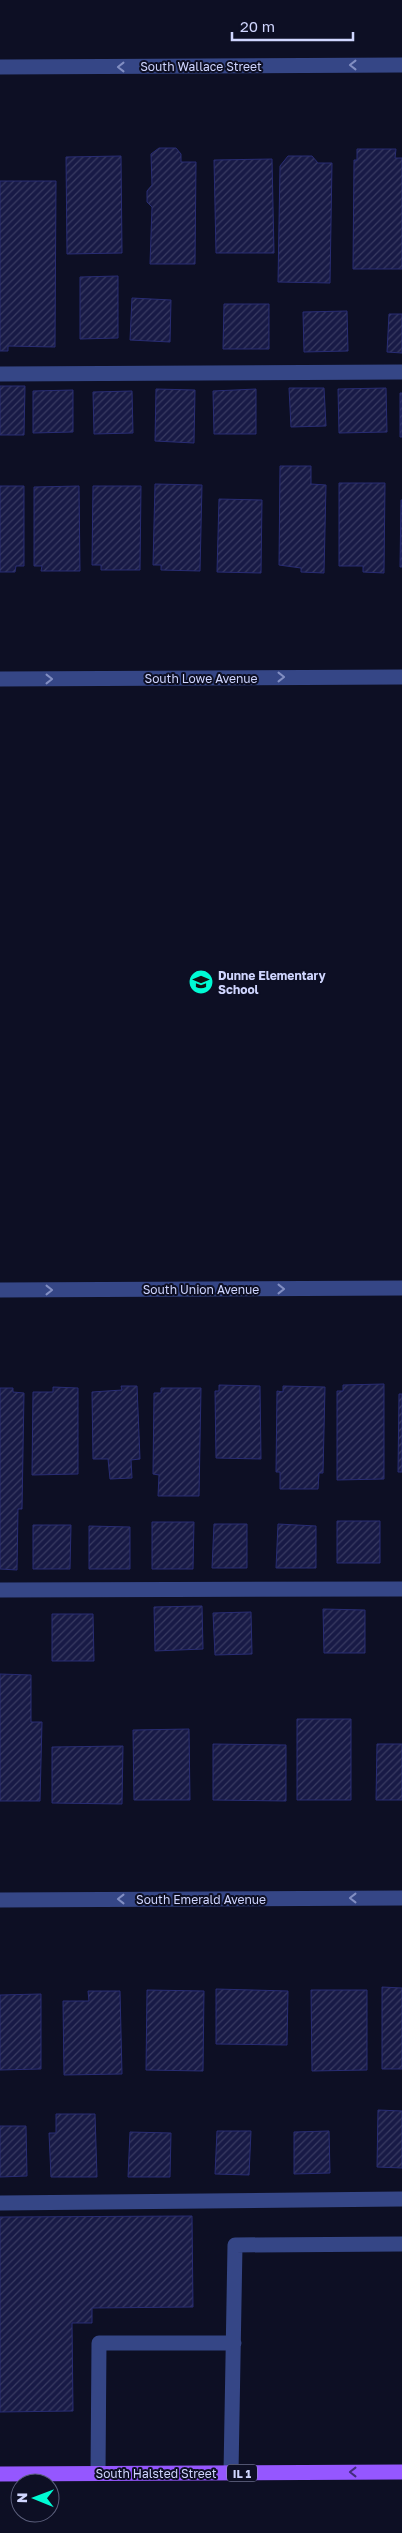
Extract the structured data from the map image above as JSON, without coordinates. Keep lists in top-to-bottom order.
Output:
{
  "streets": {
    "main road": ["South Halsted Street", "IL 1"],
    "street": [
      "South Wallace Street",
      "South Lowe Avenue",
      "South Union Avenue",
      "South Emerald Avenue"
    ]
  },
  "one_way": [
    "South Wallace Street",
    "South Lowe Avenue",
    "South Union Avenue",
    "South Emerald Avenue",
    "South Halsted Street"
  ],
  "places": {
    "school or university": ["Dunne Elementary School"]
  },
  "scale_bar": "20 m",
  "north": "left"
}
